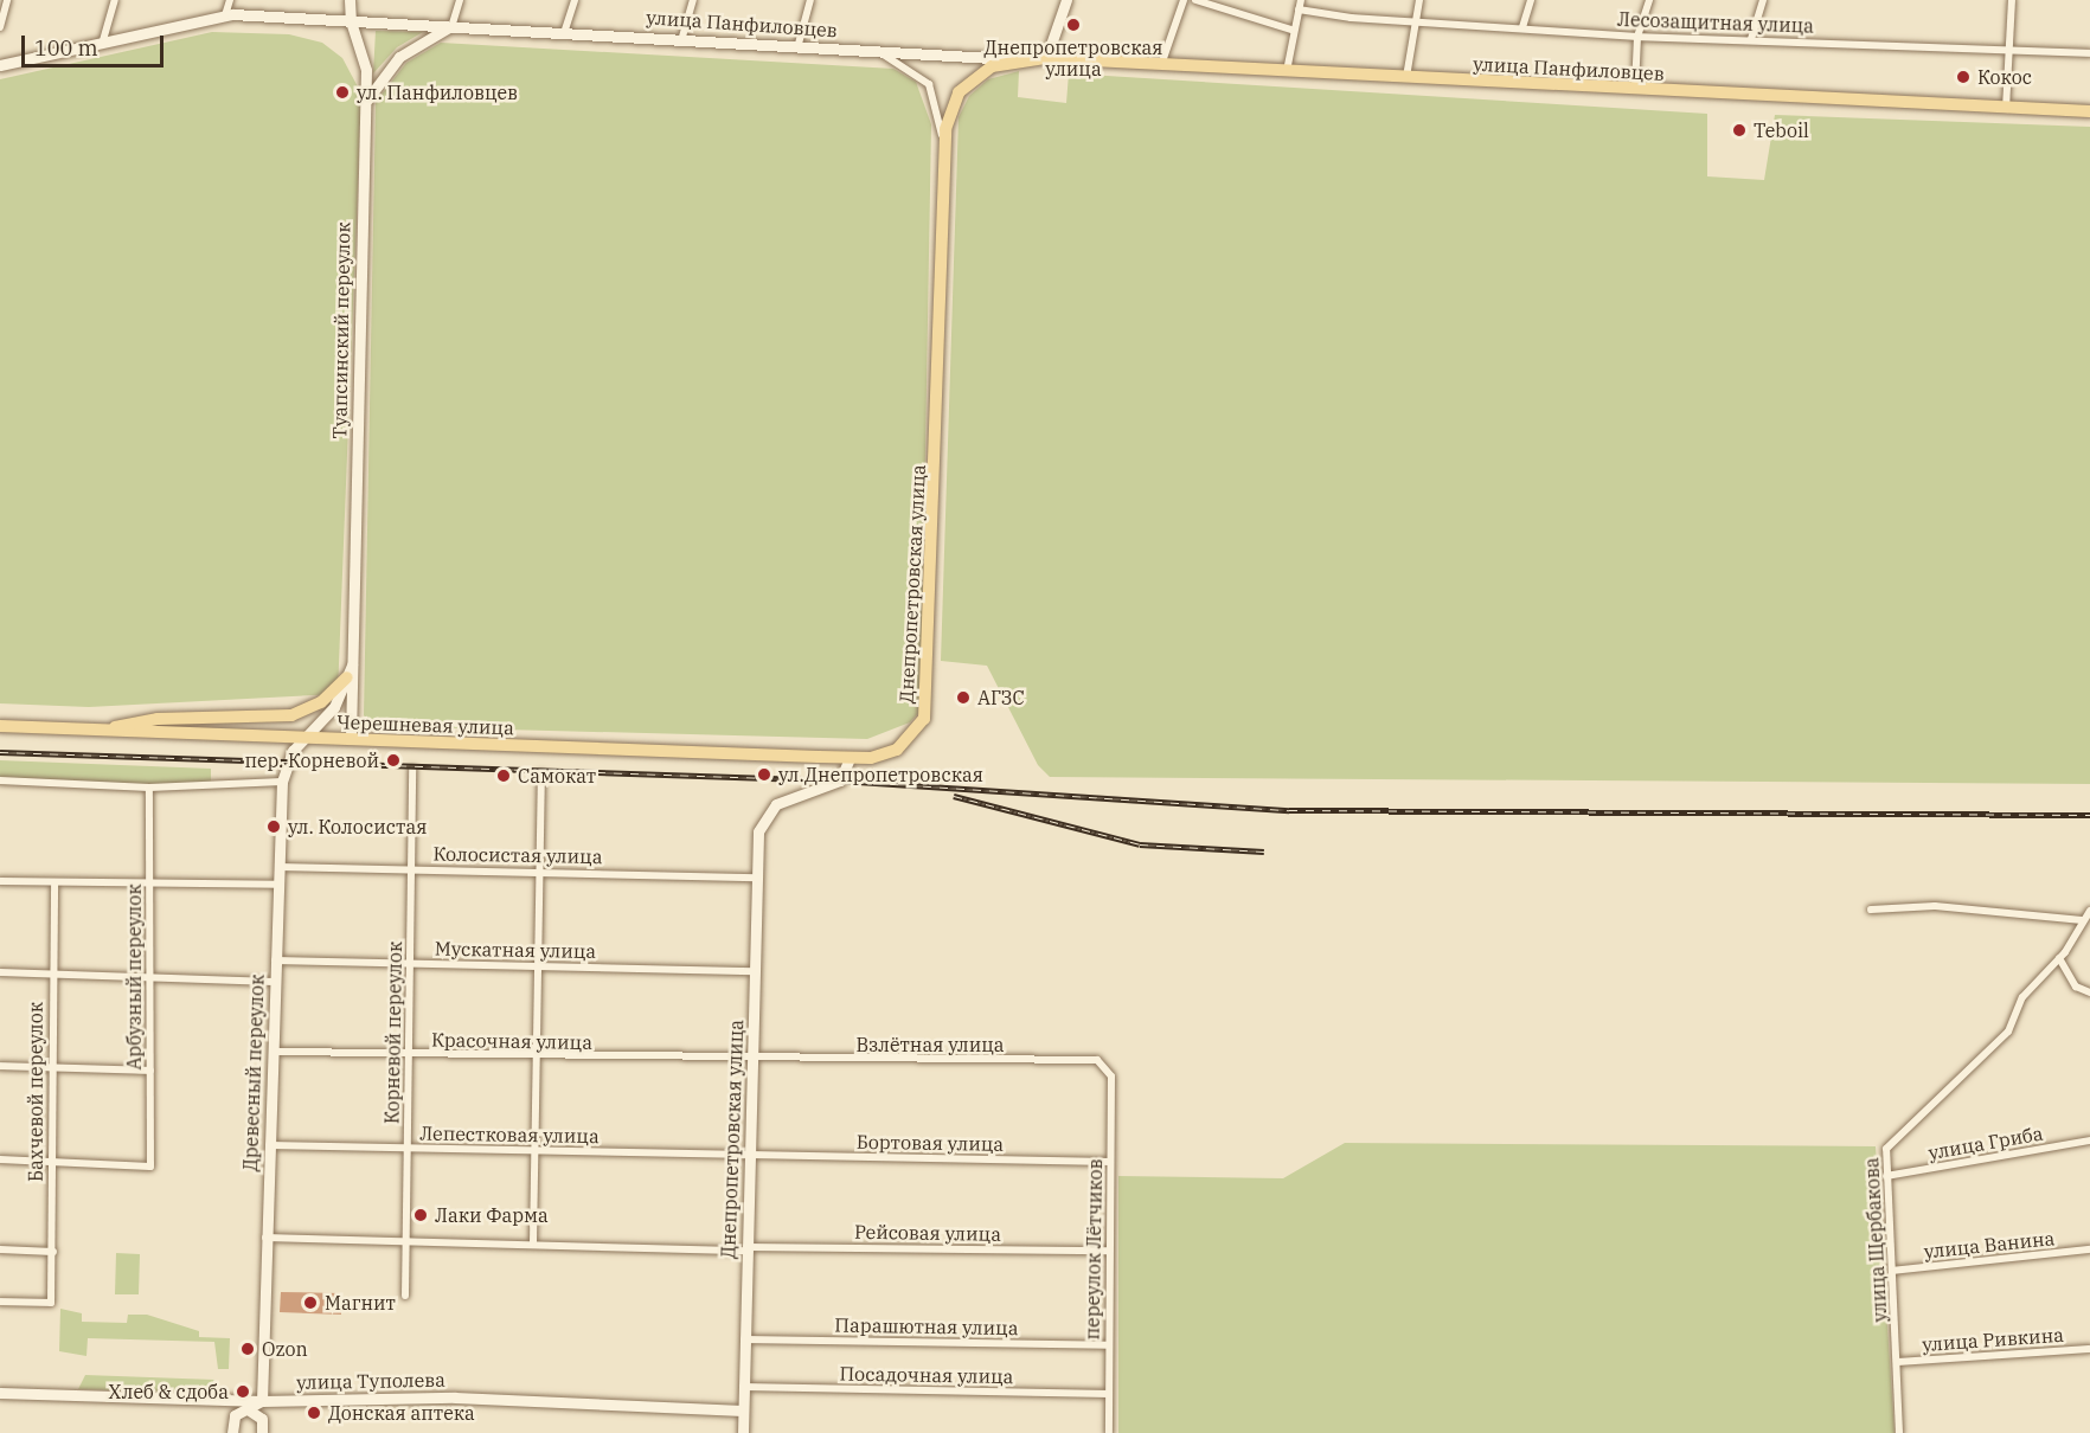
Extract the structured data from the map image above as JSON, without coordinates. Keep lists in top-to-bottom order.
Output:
{
  "streets": {
    "main road": ["улица Панфиловцев", "Днепропетровская улица", "Черешневая улица"],
    "street": [
      "Лесозащитная улица",
      "Туапсинский переулок",
      "Колосистая улица",
      "Мускатная улица",
      "Арбузный переулок",
      "Корневой переулок",
      "Красочная улица",
      "Взлётная улица",
      "Древесный переулок",
      "Бахчевой переулок",
      "Лепестковая улица",
      "Бортовая улица",
      "улица Гриба",
      "Рейсовая улица",
      "улица Щербакова",
      "улица Ванина",
      "переулок Лётчиков",
      "Парашютная улица",
      "улица Ривкина",
      "Посадочная улица",
      "улица Туполева"
    ]
  },
  "crossings": [
    ["улица Панфиловцев", "Туапсинский переулок"],
    ["улица Панфиловцев", "Днепропетровская улица"],
    ["Туапсинский переулок", "Черешневая улица"],
    ["Туапсинский переулок", "Древесный переулок"],
    ["Днепропетровская улица", "Черешневая улица"],
    ["Днепропетровская улица", "Колосистая улица"],
    ["Днепропетровская улица", "Мускатная улица"],
    ["Днепропетровская улица", "Красочная улица"],
    ["Днепропетровская улица", "Взлётная улица"],
    ["Днепропетровская улица", "Лепестковая улица"],
    ["Днепропетровская улица", "Бортовая улица"],
    ["Днепропетровская улица", "Рейсовая улица"],
    ["Днепропетровская улица", "Парашютная улица"],
    ["Днепропетровская улица", "Посадочная улица"],
    ["Днепропетровская улица", "улица Туполева"],
    ["Черешневая улица", "Древесный переулок"],
    ["Колосистая улица", "Корневой переулок"],
    ["Колосистая улица", "Древесный переулок"],
    ["Мускатная улица", "Корневой переулок"],
    ["Мускатная улица", "Древесный переулок"],
    ["Арбузный переулок", "Бахчевой переулок"],
    ["Корневой переулок", "Красочная улица"],
    ["Корневой переулок", "Лепестковая улица"],
    ["Корневой переулок", "Рейсовая улица"],
    ["Красочная улица", "Взлётная улица"],
    ["Красочная улица", "Древесный переулок"],
    ["Взлётная улица", "переулок Лётчиков"],
    ["Древесный переулок", "Лепестковая улица"],
    ["Древесный переулок", "Рейсовая улица"],
    ["Древесный переулок", "улица Туполева"],
    ["Лепестковая улица", "Бортовая улица"],
    ["Бортовая улица", "переулок Лётчиков"],
    ["улица Гриба", "улица Щербакова"],
    ["Рейсовая улица", "переулок Лётчиков"],
    ["улица Щербакова", "улица Ванина"],
    ["улица Щербакова", "улица Ривкина"],
    ["переулок Лётчиков", "Парашютная улица"],
    ["переулок Лётчиков", "Посадочная улица"]
  ],
  "places": [
    "Днепропетровская улица",
    "Кокос",
    "ул. Панфиловцев",
    "Teboil",
    "АГЗС",
    "пер. Корневой",
    "ул.Днепропетровская",
    "Самокат",
    "ул. Колосистая",
    "Лаки Фарма",
    "Магнит",
    "Ozon",
    "Хлеб & сдоба",
    "Донская аптека"
  ],
  "scale_bar": "100 m"
}
